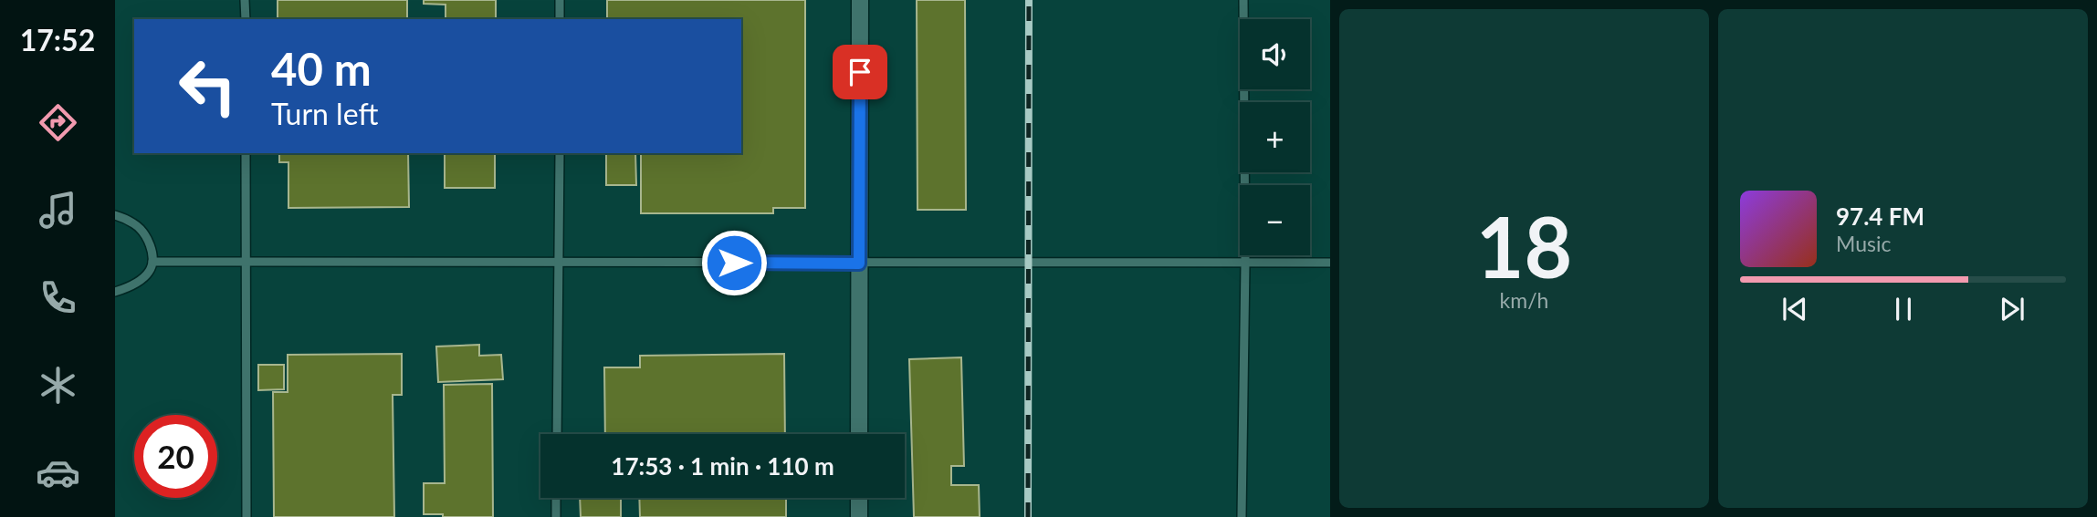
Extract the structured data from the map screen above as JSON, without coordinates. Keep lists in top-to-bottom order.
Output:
{
  "page": {
    "tabs": "17:52",
    "tile": ["18", "km/h"],
    "map_buttons": ["+", "−"],
    "turn": ["40 m", "Turn left"],
    "song": ["97.4 FM", "Music"],
    "limit": "20",
    "trip": "17:53 · 1 min · 110 m"
  }
}
